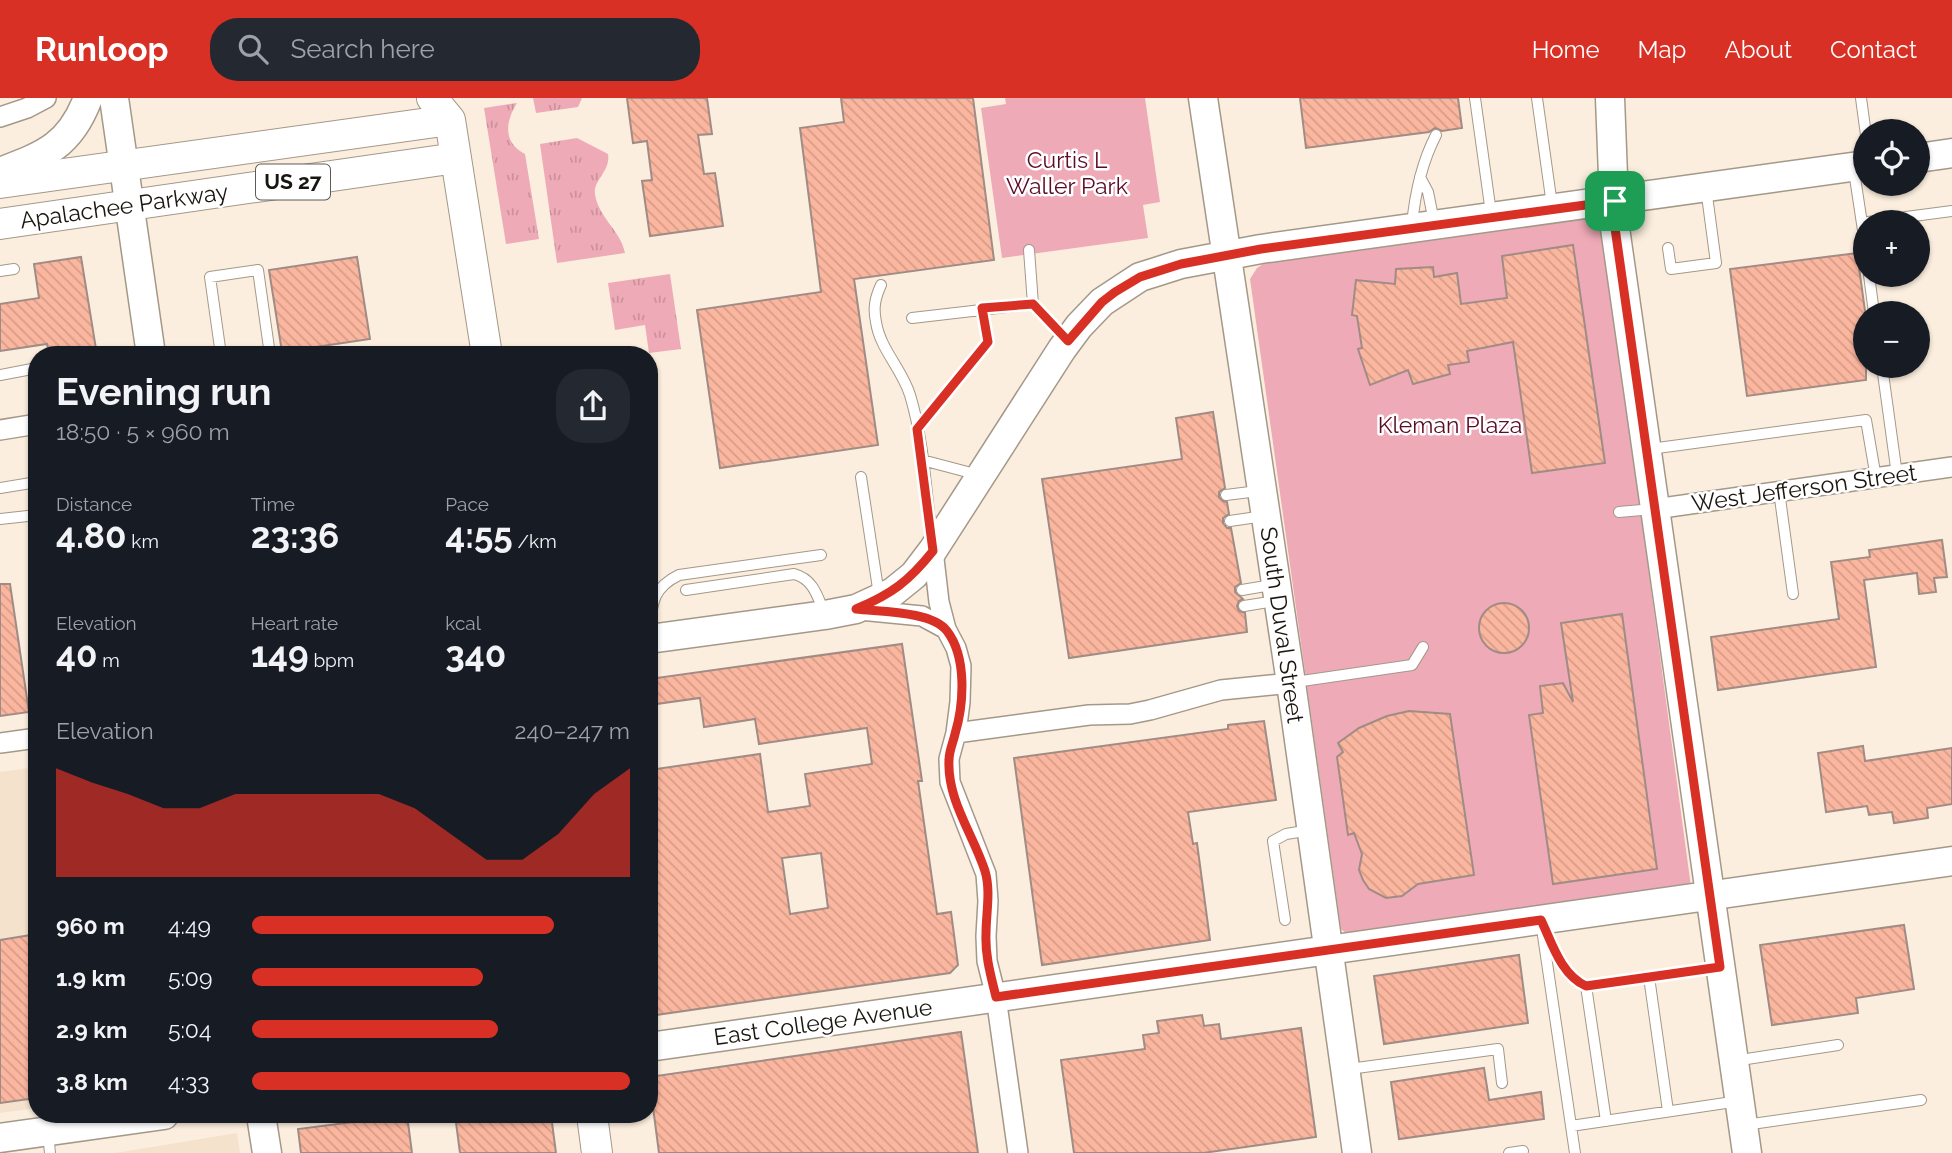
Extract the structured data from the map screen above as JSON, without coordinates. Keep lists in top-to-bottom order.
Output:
{
  "streets": {
    "main road": [
      "US 27",
      "Apalachee Parkway",
      "South Duval Street",
      "East College Avenue"
    ],
    "street": ["West Jefferson Street"]
  },
  "crossings": [
    ["US 27", "Apalachee Parkway"],
    ["South Duval Street", "East College Avenue"]
  ],
  "parks": ["Curtis L Waller Park", "Kleman Plaza"],
  "page": {
    "header": "Runloop",
    "search": "Search here",
    "nav": [
      "Home",
      "Map",
      "About",
      "Contact"
    ],
    "map_buttons": ["+", "−"],
    "heading": ["Evening run", "18:50 · 5 × 960 m"],
    "stats": [
      ["Distance", "4.80 km"],
      ["Time", "23:36"],
      ["Pace", "4:55 /km"],
      ["Elevation", "40 m"],
      ["Heart rate", "149 bpm"],
      ["kcal", "340"]
    ],
    "chart": ["Elevation", "240–247 m"],
    "list": [
      {
        "name": "960 m",
        "note": "4:49"
      },
      {
        "name": "1.9 km",
        "note": "5:09"
      },
      {
        "name": "2.9 km",
        "note": "5:04"
      },
      {
        "name": "3.8 km",
        "note": "4:33"
      }
    ]
  }
}
